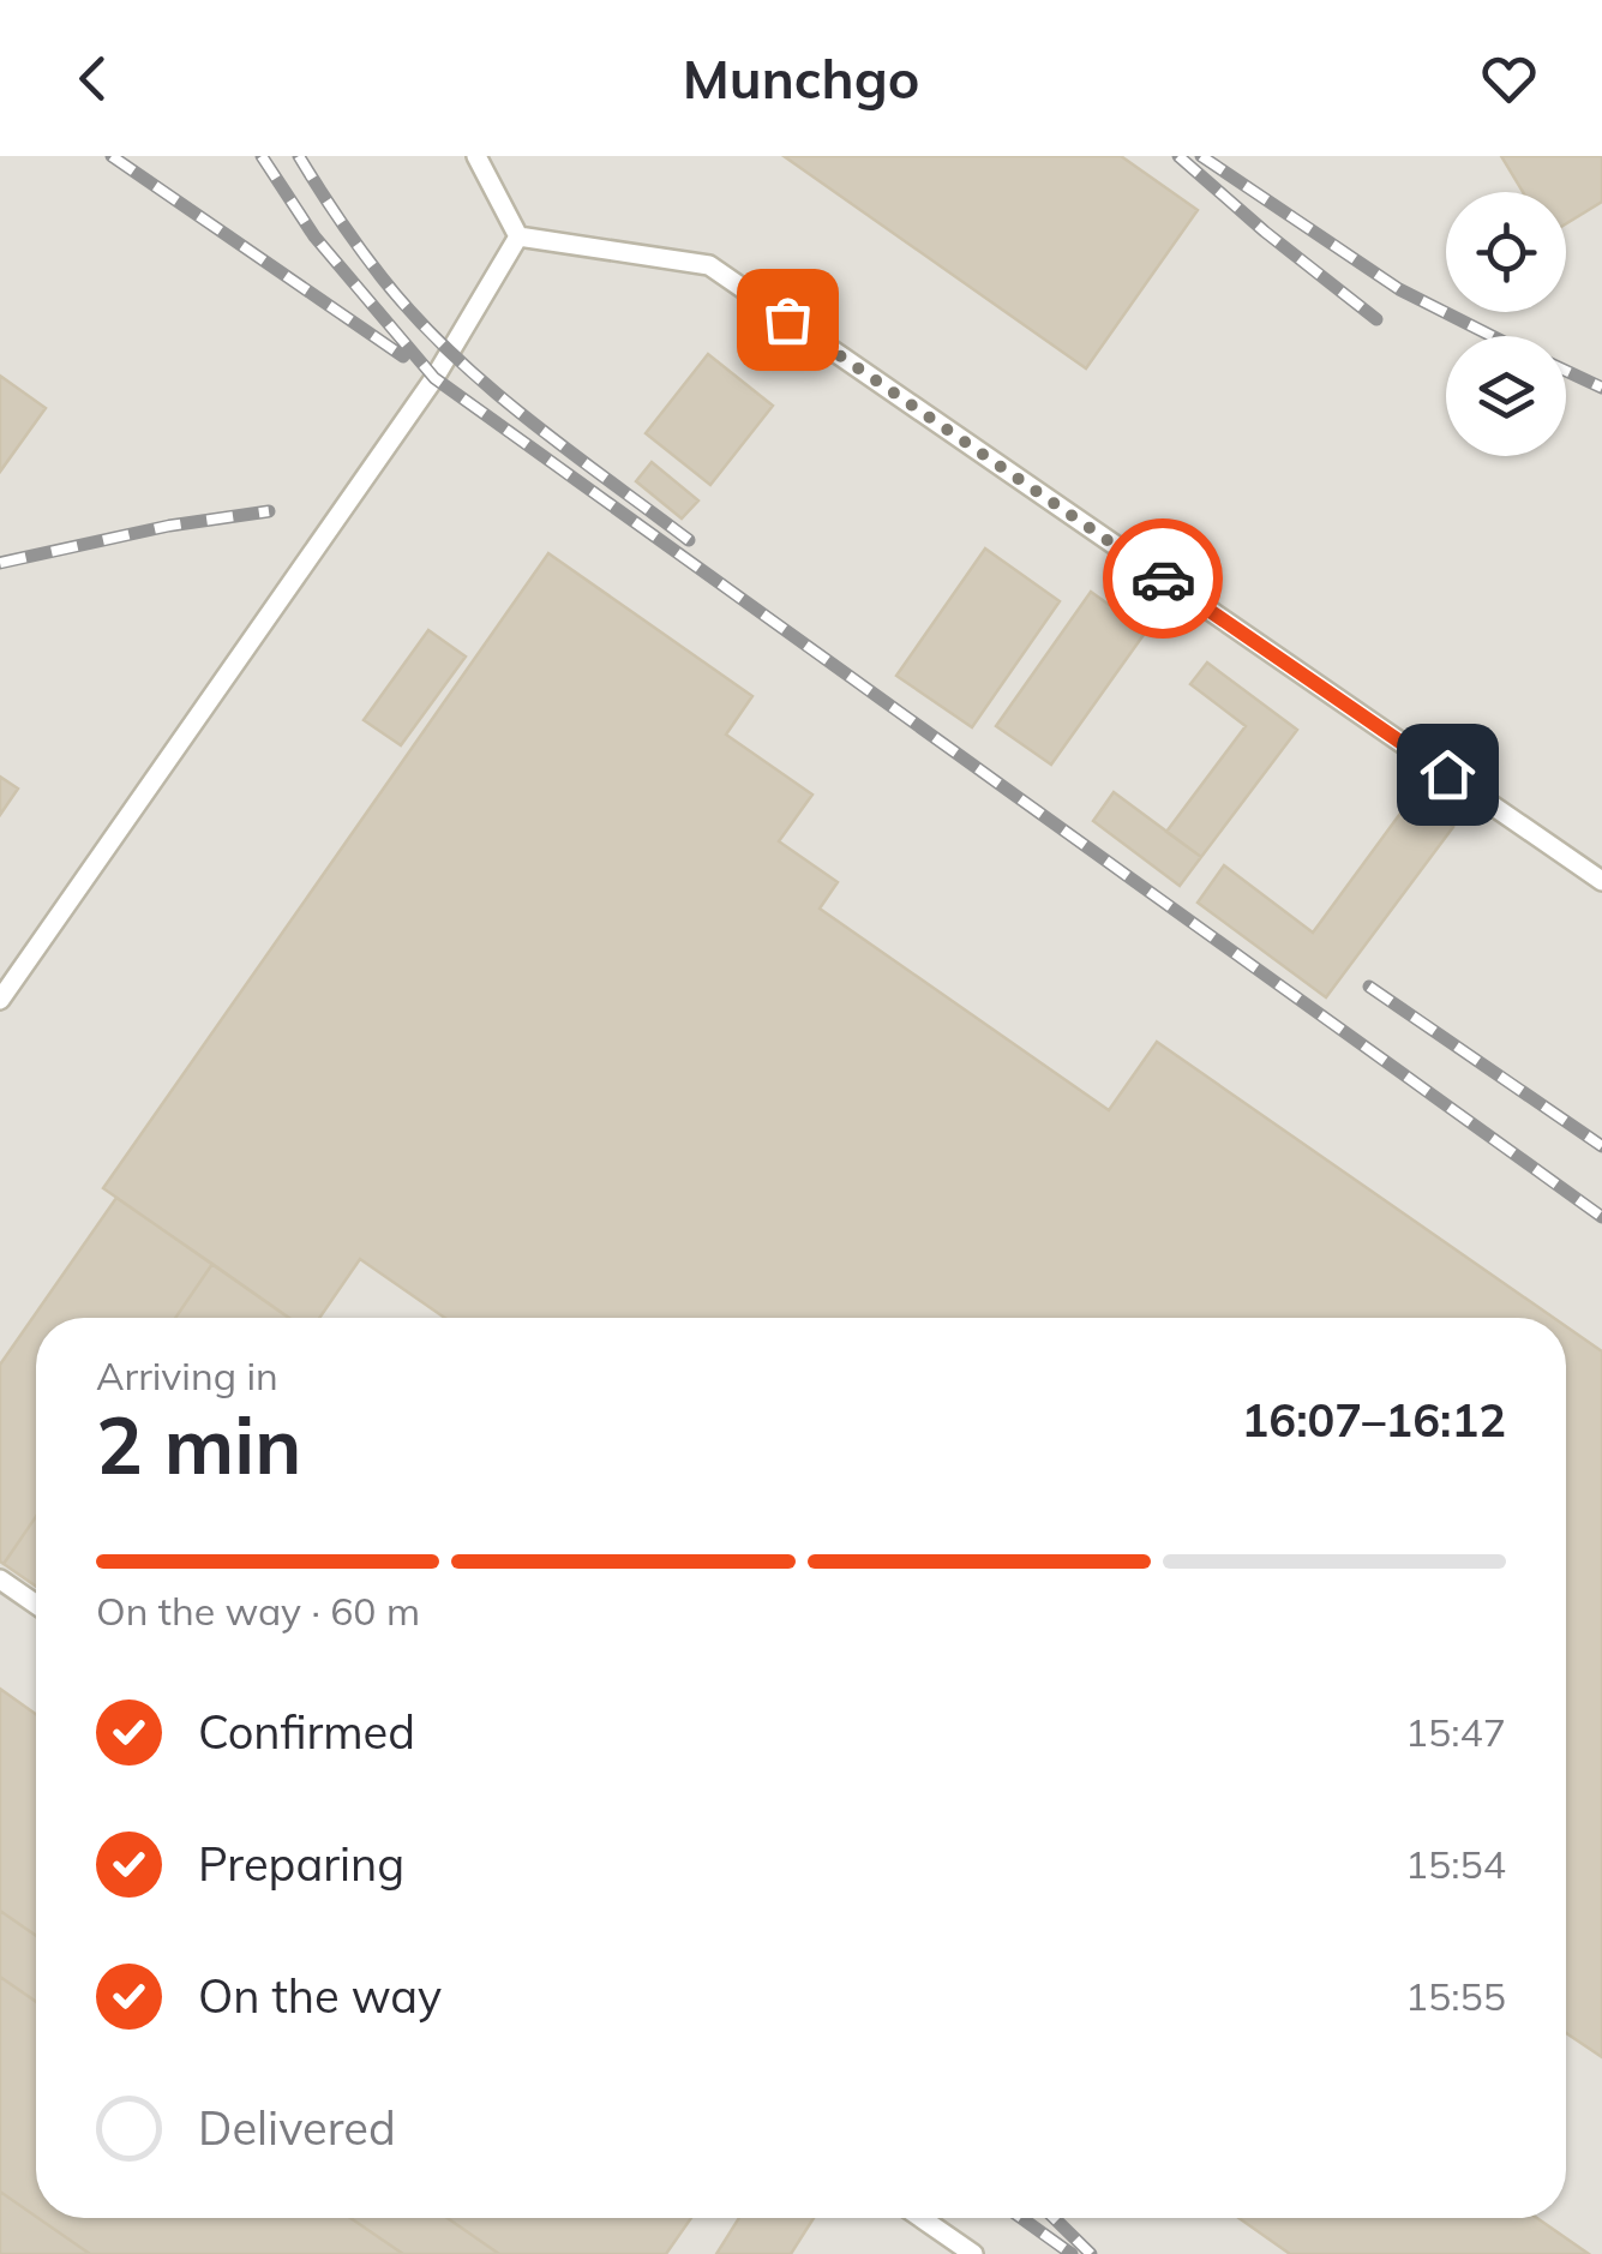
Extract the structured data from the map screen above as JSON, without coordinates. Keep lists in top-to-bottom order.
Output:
{
  "page": {
    "header": "Munchgo",
    "heading": ["2 min", "Arriving in", "16:07–16:12"],
    "bar": "On the way · 60 m",
    "list": [
      ["Confirmed", "15:47"],
      ["Preparing", "15:54"],
      ["On the way", "15:55"],
      "Delivered"
    ]
  }
}
